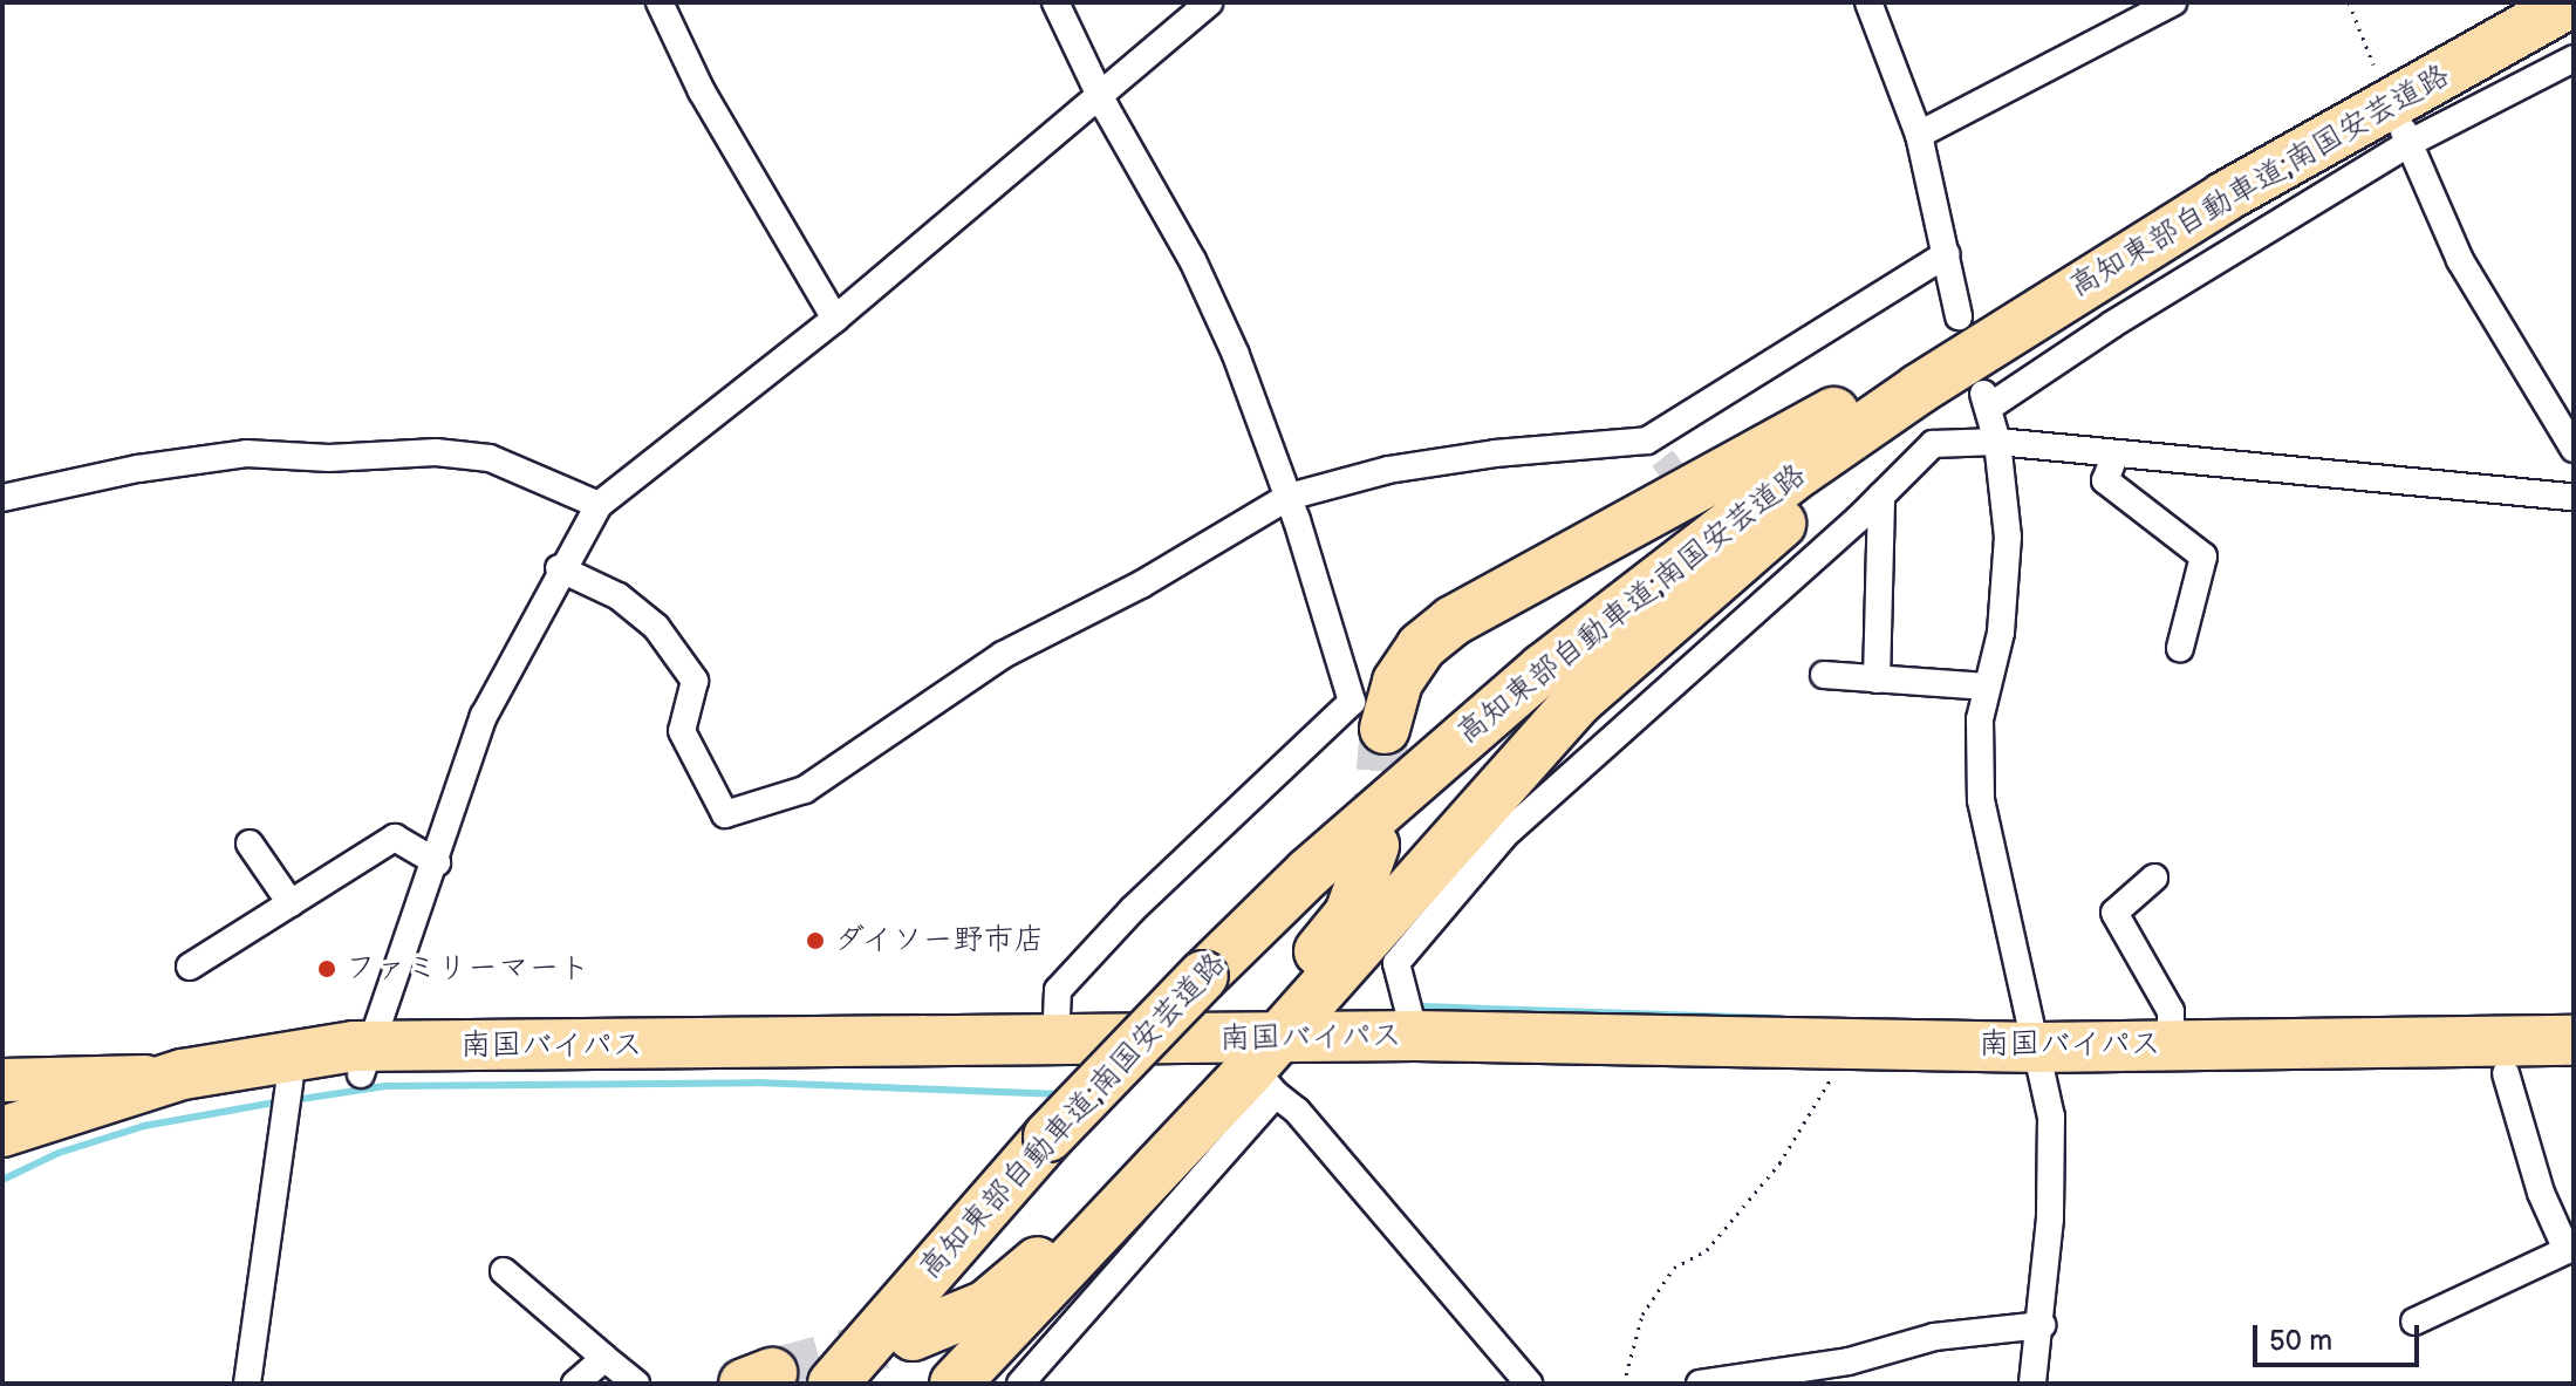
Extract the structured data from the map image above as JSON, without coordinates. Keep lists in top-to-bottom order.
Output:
{
  "streets": {
    "highway": ["高知東部自動車道;南国安芸道路", "南国バイパス"]
  },
  "places": ["ダイソー野市店", "ファミリーマート"],
  "scale_bar": "50 m"
}
